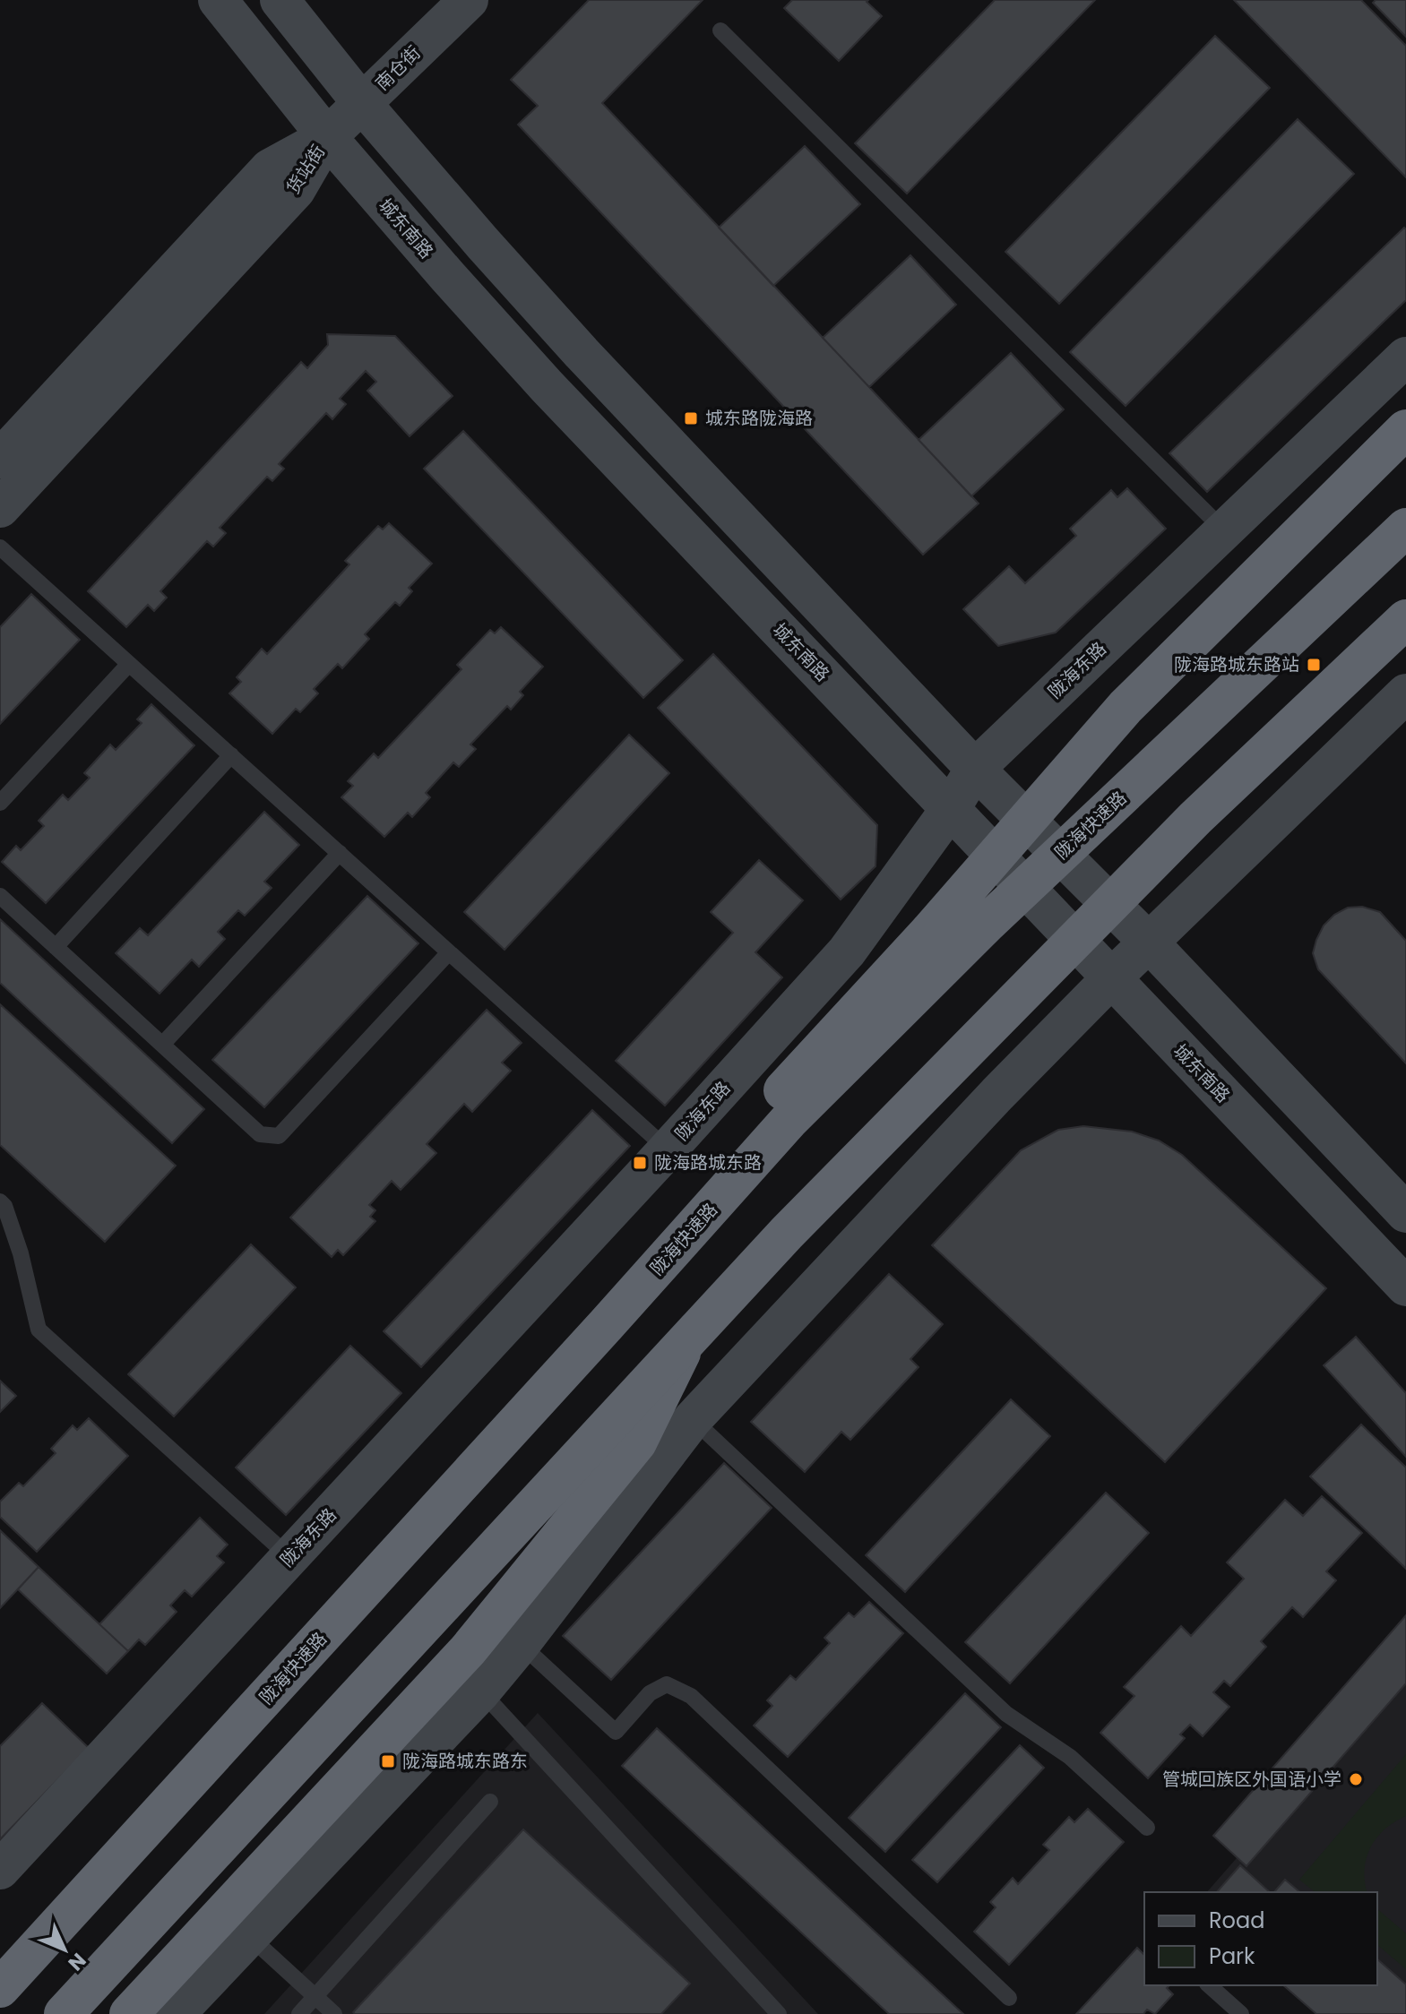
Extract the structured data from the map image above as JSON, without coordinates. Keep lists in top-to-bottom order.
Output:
{
  "streets": {
    "highway": ["陇海快速路"],
    "street": [
      "南仓街",
      "货站街",
      "城东南路",
      "陇海东路"
    ]
  },
  "crossings": [
    ["南仓街", "货站街"],
    ["南仓街", "城东南路"],
    ["货站街", "城东南路"],
    ["城东南路", "陇海东路"]
  ],
  "places": {
    "transit": [
      "城东路陇海路",
      "陇海路城东路站",
      "陇海路城东路",
      "陇海路城东路东"
    ],
    "other": ["管城回族区外国语小学"]
  },
  "legend": ["Road", "Park"],
  "north": "bottom right"
}
